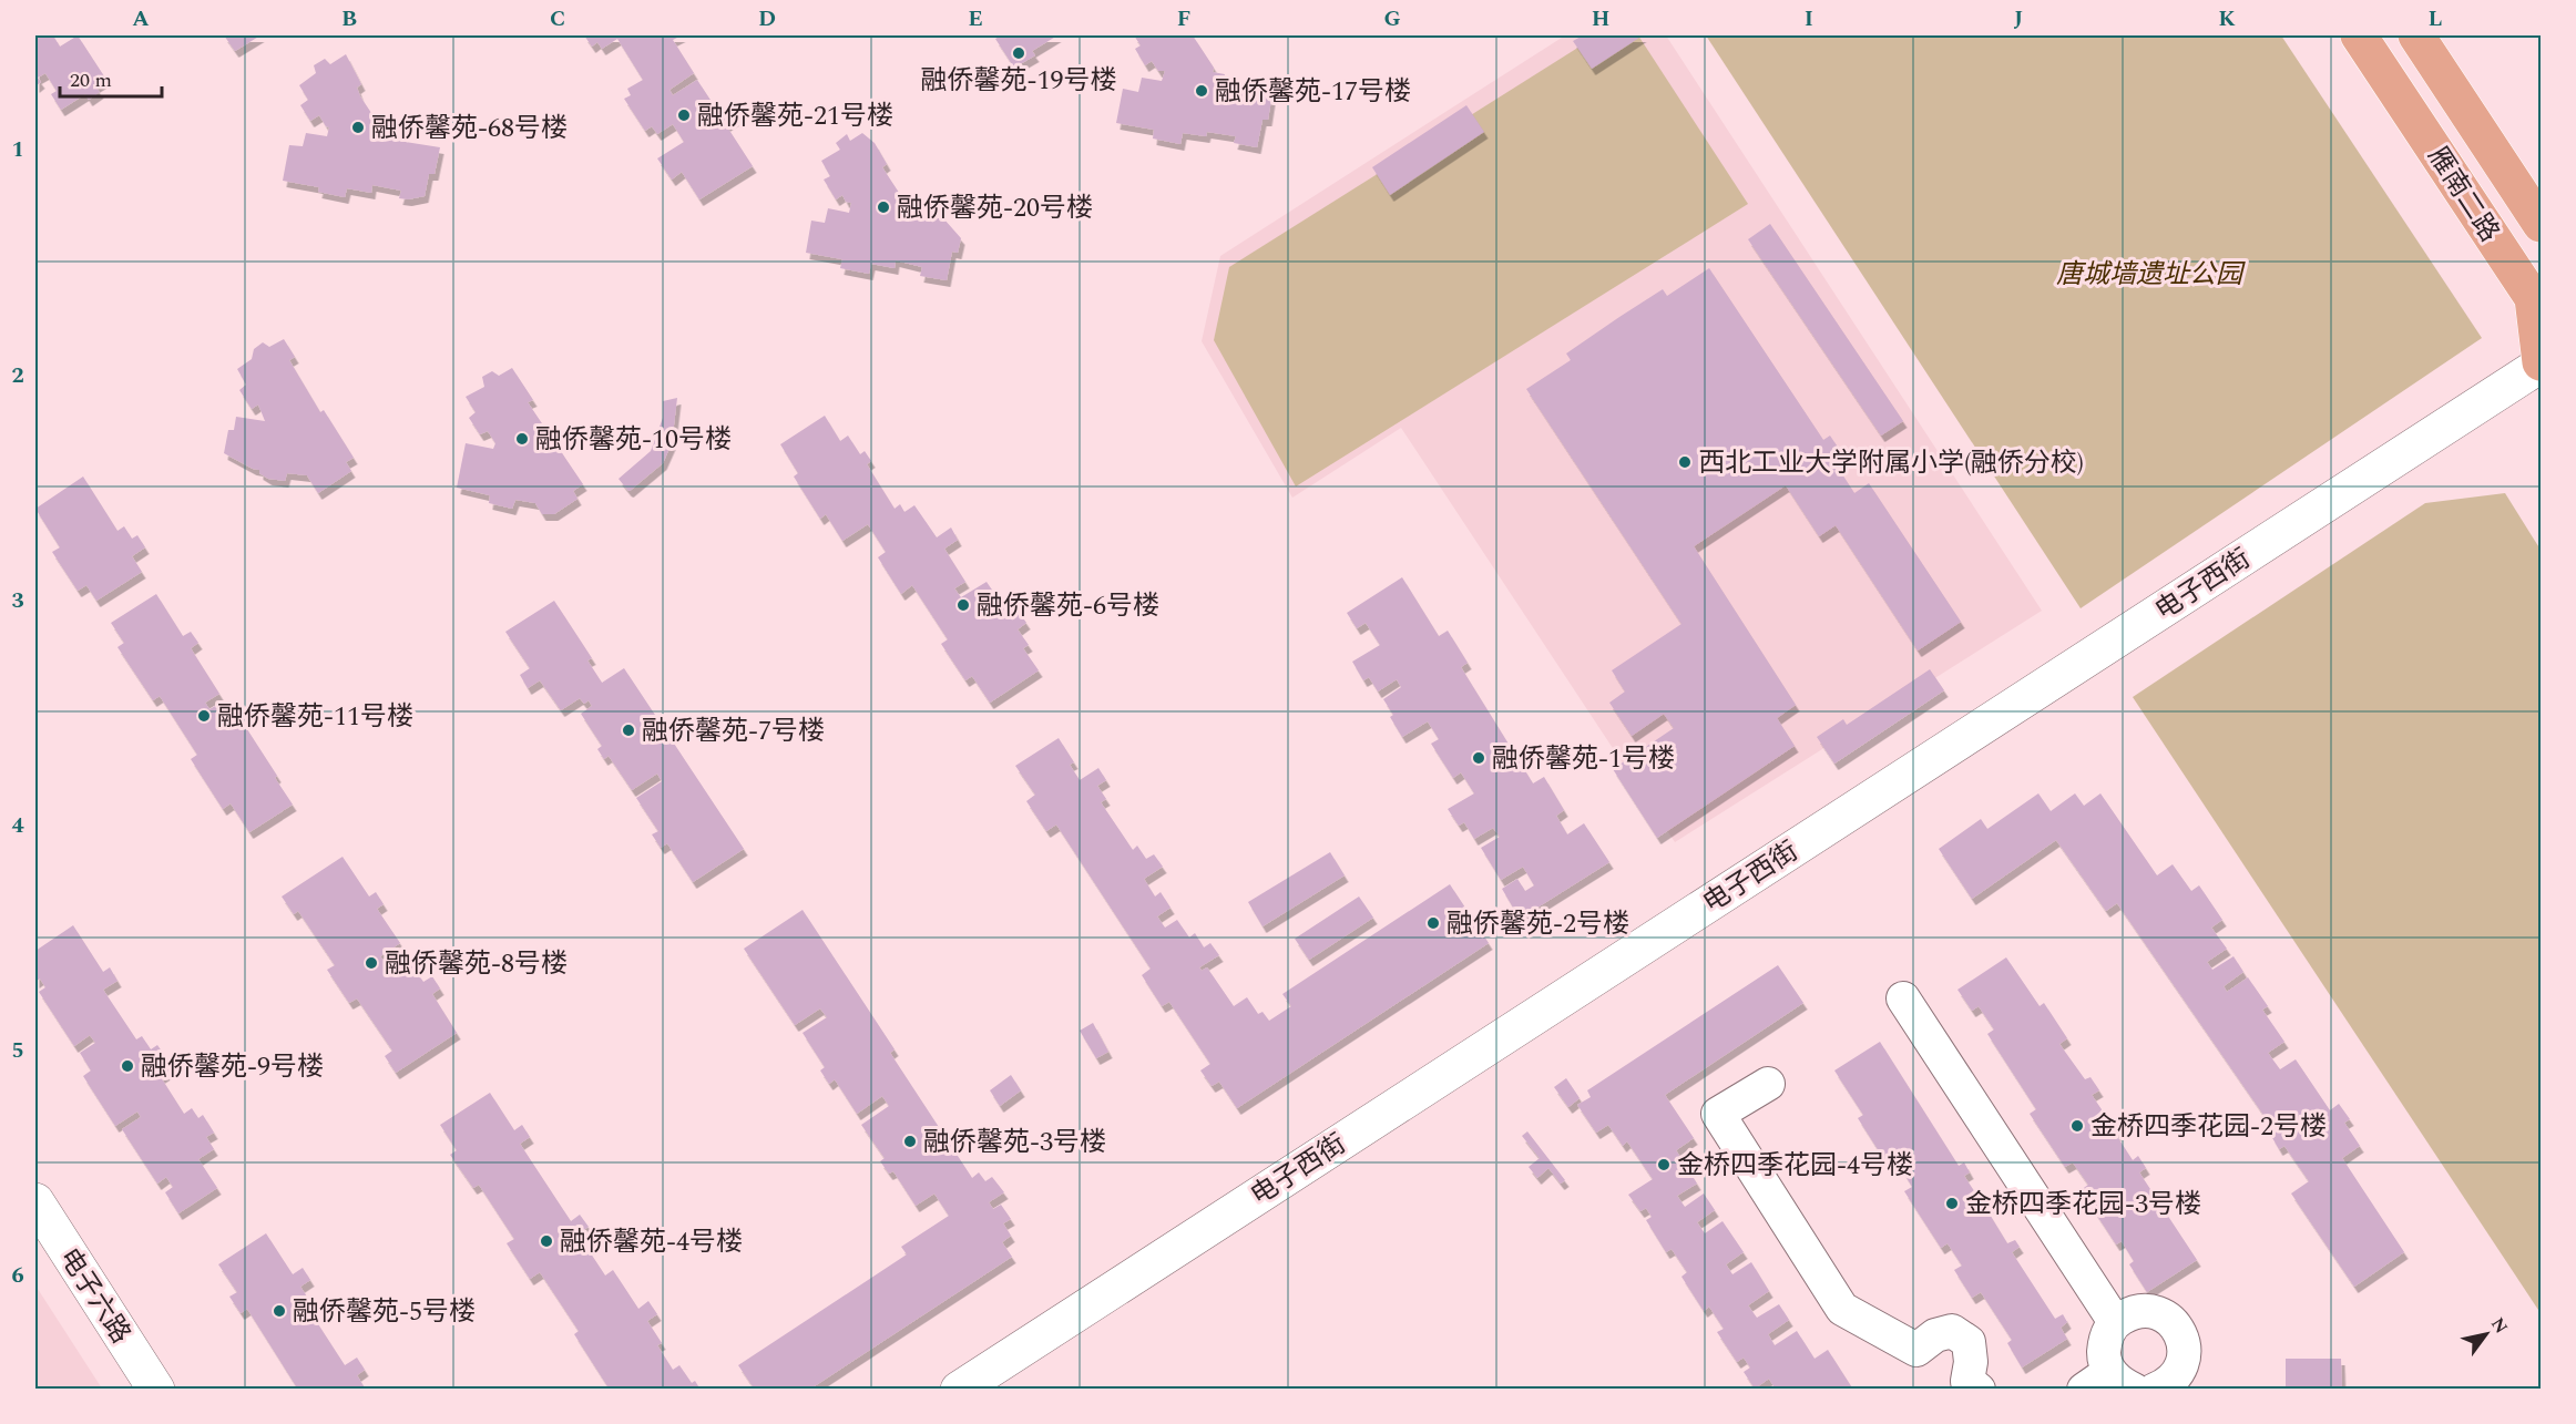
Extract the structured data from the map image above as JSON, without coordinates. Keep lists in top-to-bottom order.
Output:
{
  "streets": {
    "main road": ["雁南二路"],
    "street": ["电子西街", "电子六路"]
  },
  "crossings": [
    ["雁南二路", "电子西街"]
  ],
  "parks": ["唐城墙遗址公园"],
  "places": [
    "融侨馨苑-19号楼",
    "融侨馨苑-17号楼",
    "融侨馨苑-21号楼",
    "融侨馨苑-68号楼",
    "融侨馨苑-20号楼",
    "融侨馨苑-10号楼",
    "西北工业大学附属小学(融侨分校)",
    "融侨馨苑-6号楼",
    "融侨馨苑-11号楼",
    "融侨馨苑-7号楼",
    "融侨馨苑-1号楼",
    "融侨馨苑-2号楼",
    "融侨馨苑-8号楼",
    "融侨馨苑-9号楼",
    "金桥四季花园-2号楼",
    "融侨馨苑-3号楼",
    "金桥四季花园-4号楼",
    "金桥四季花园-3号楼",
    "融侨馨苑-4号楼",
    "融侨馨苑-5号楼"
  ],
  "scale_bar": "20 m",
  "north": "top right",
  "grid": {
    "columns": [
      "A",
      "B",
      "C",
      "D",
      "E",
      "F",
      "G",
      "H",
      "I",
      "J",
      "K",
      "L"
    ],
    "rows": [
      "1",
      "2",
      "3",
      "4",
      "5",
      "6"
    ]
  }
}
